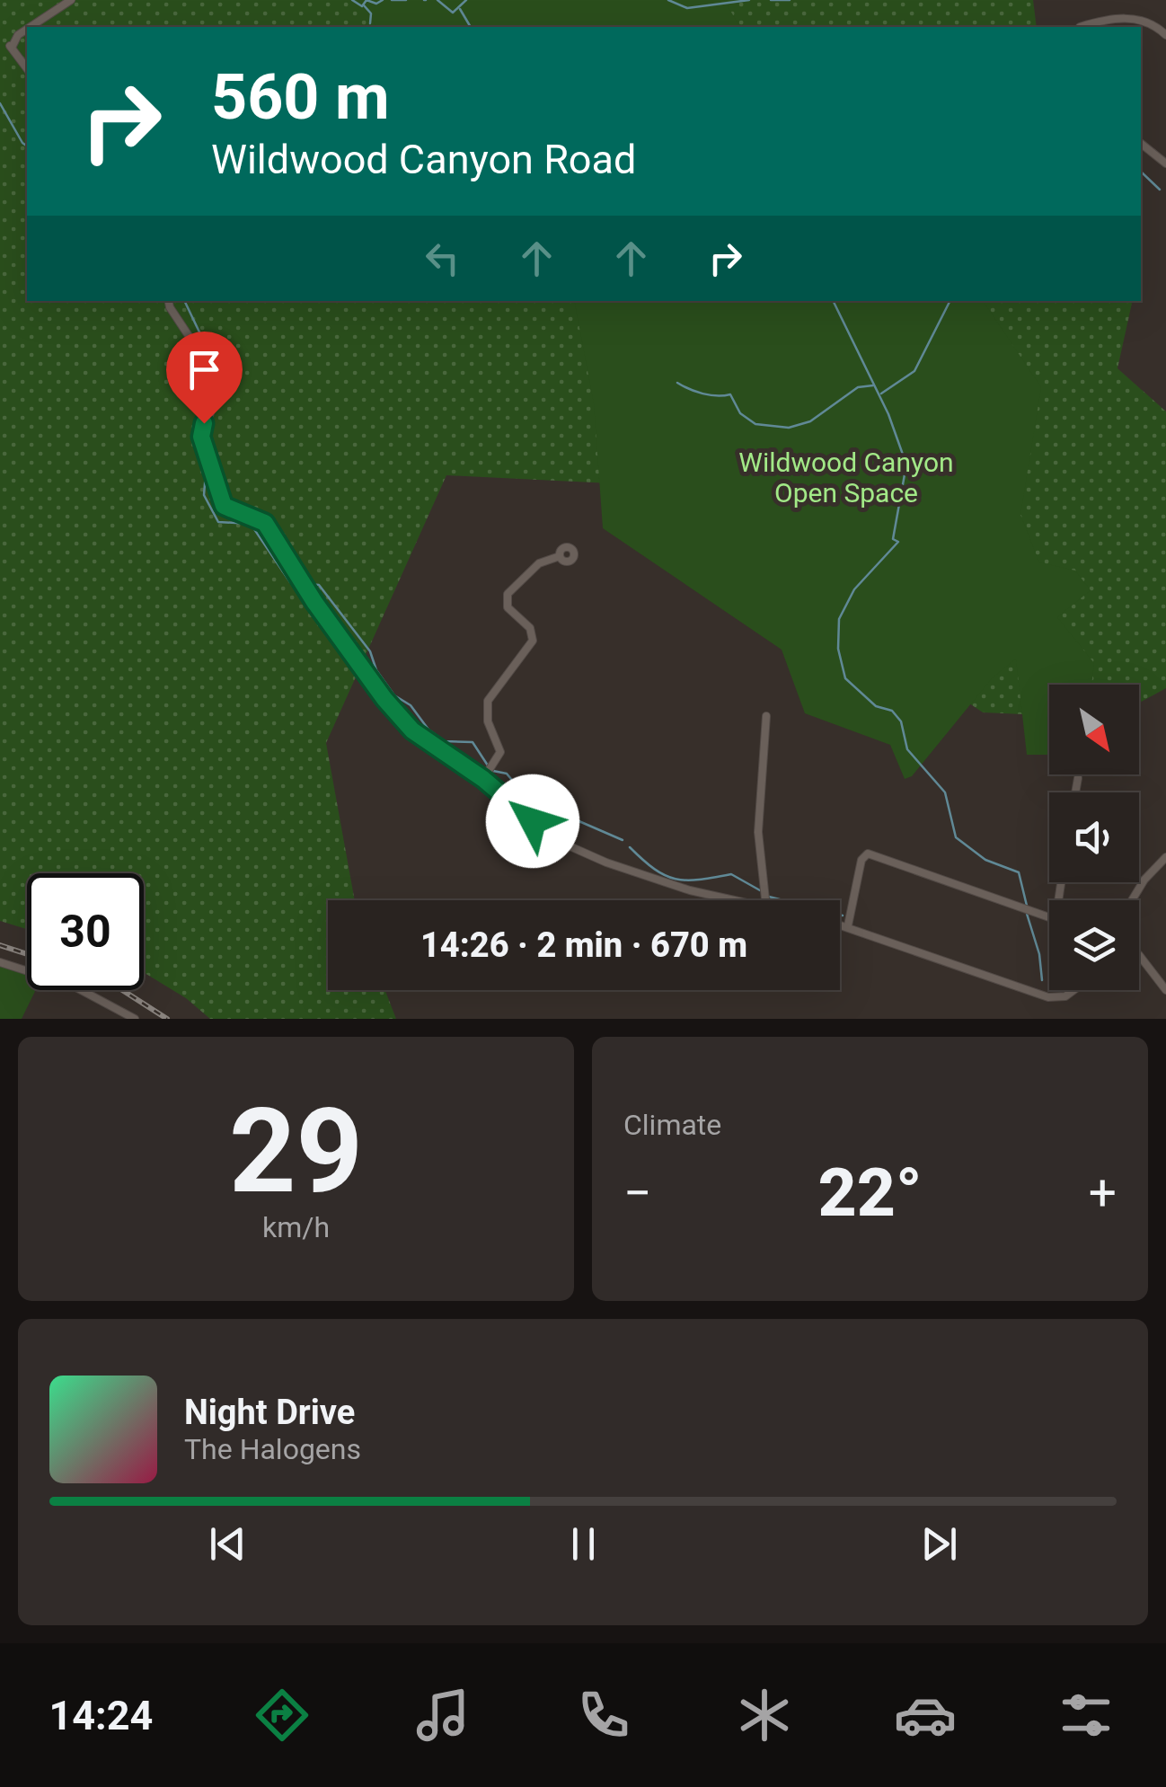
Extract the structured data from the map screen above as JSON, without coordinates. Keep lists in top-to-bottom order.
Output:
{
  "parks": ["Wildwood Canyon Open Space"],
  "north": "bottom right",
  "page": {
    "turn": ["560 m", "Wildwood Canyon Road"],
    "limit": "30",
    "trip": "14:26 · 2 min · 670 m",
    "tile": [
      ["29", "km/h"],
      "Climate"
    ],
    "heat": ["−", "22°", "+"],
    "song": ["Night Drive", "The Halogens"],
    "tabs": "14:24"
  }
}
